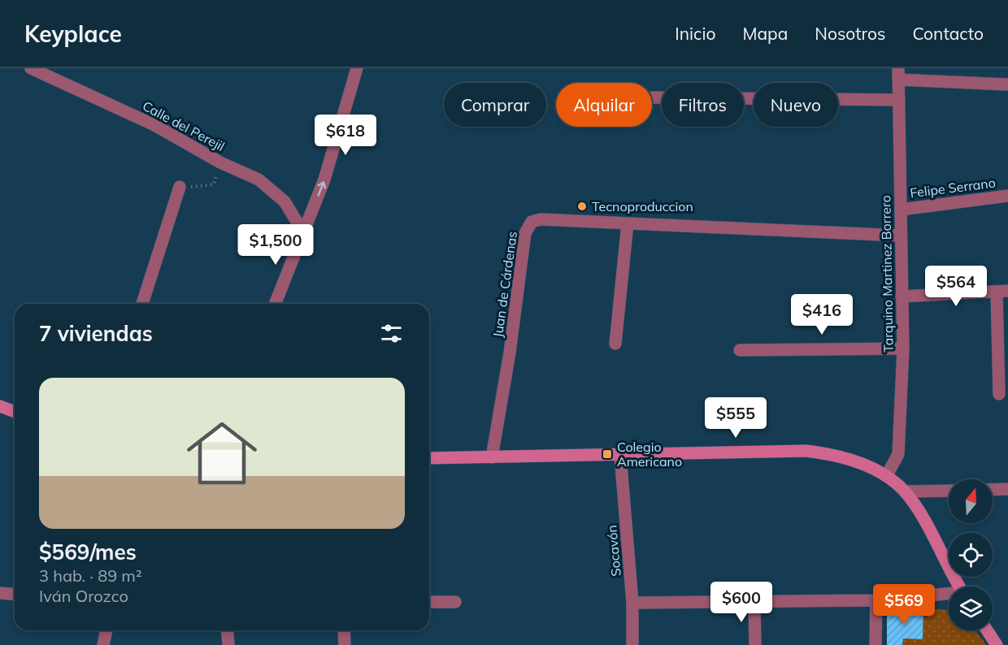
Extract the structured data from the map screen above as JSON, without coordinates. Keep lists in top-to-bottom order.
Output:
{
  "streets": {
    "street": [
      "Calle del Perejil",
      "Felipe Serrano",
      "Tarquino Martinez Borrero",
      "Juan de Cárdenas",
      "Socavón"
    ]
  },
  "crossings": [
    ["Felipe Serrano", "Tarquino Martinez Borrero"],
    ["Tarquino Martinez Borrero", "Juan de Cárdenas"]
  ],
  "places": {
    "other": ["Tecnoproduccion"],
    "transit": ["Colegio Americano"]
  },
  "north": "top",
  "page": {
    "header": "Keyplace",
    "nav": [
      "Inicio",
      "Mapa",
      "Nosotros",
      "Contacto"
    ],
    "chip": [
      "Comprar",
      "Alquilar",
      "Filtros",
      "Nuevo"
    ],
    "price": [
      "$618",
      "$1,500",
      "$564",
      "$416",
      "$555",
      "$600",
      "$569"
    ],
    "heading": "7 viviendas",
    "list": [
      {
        "name": "$569/mes",
        "note": "3 hab. · 89 m² · Iván Orozco"
      }
    ]
  }
}
